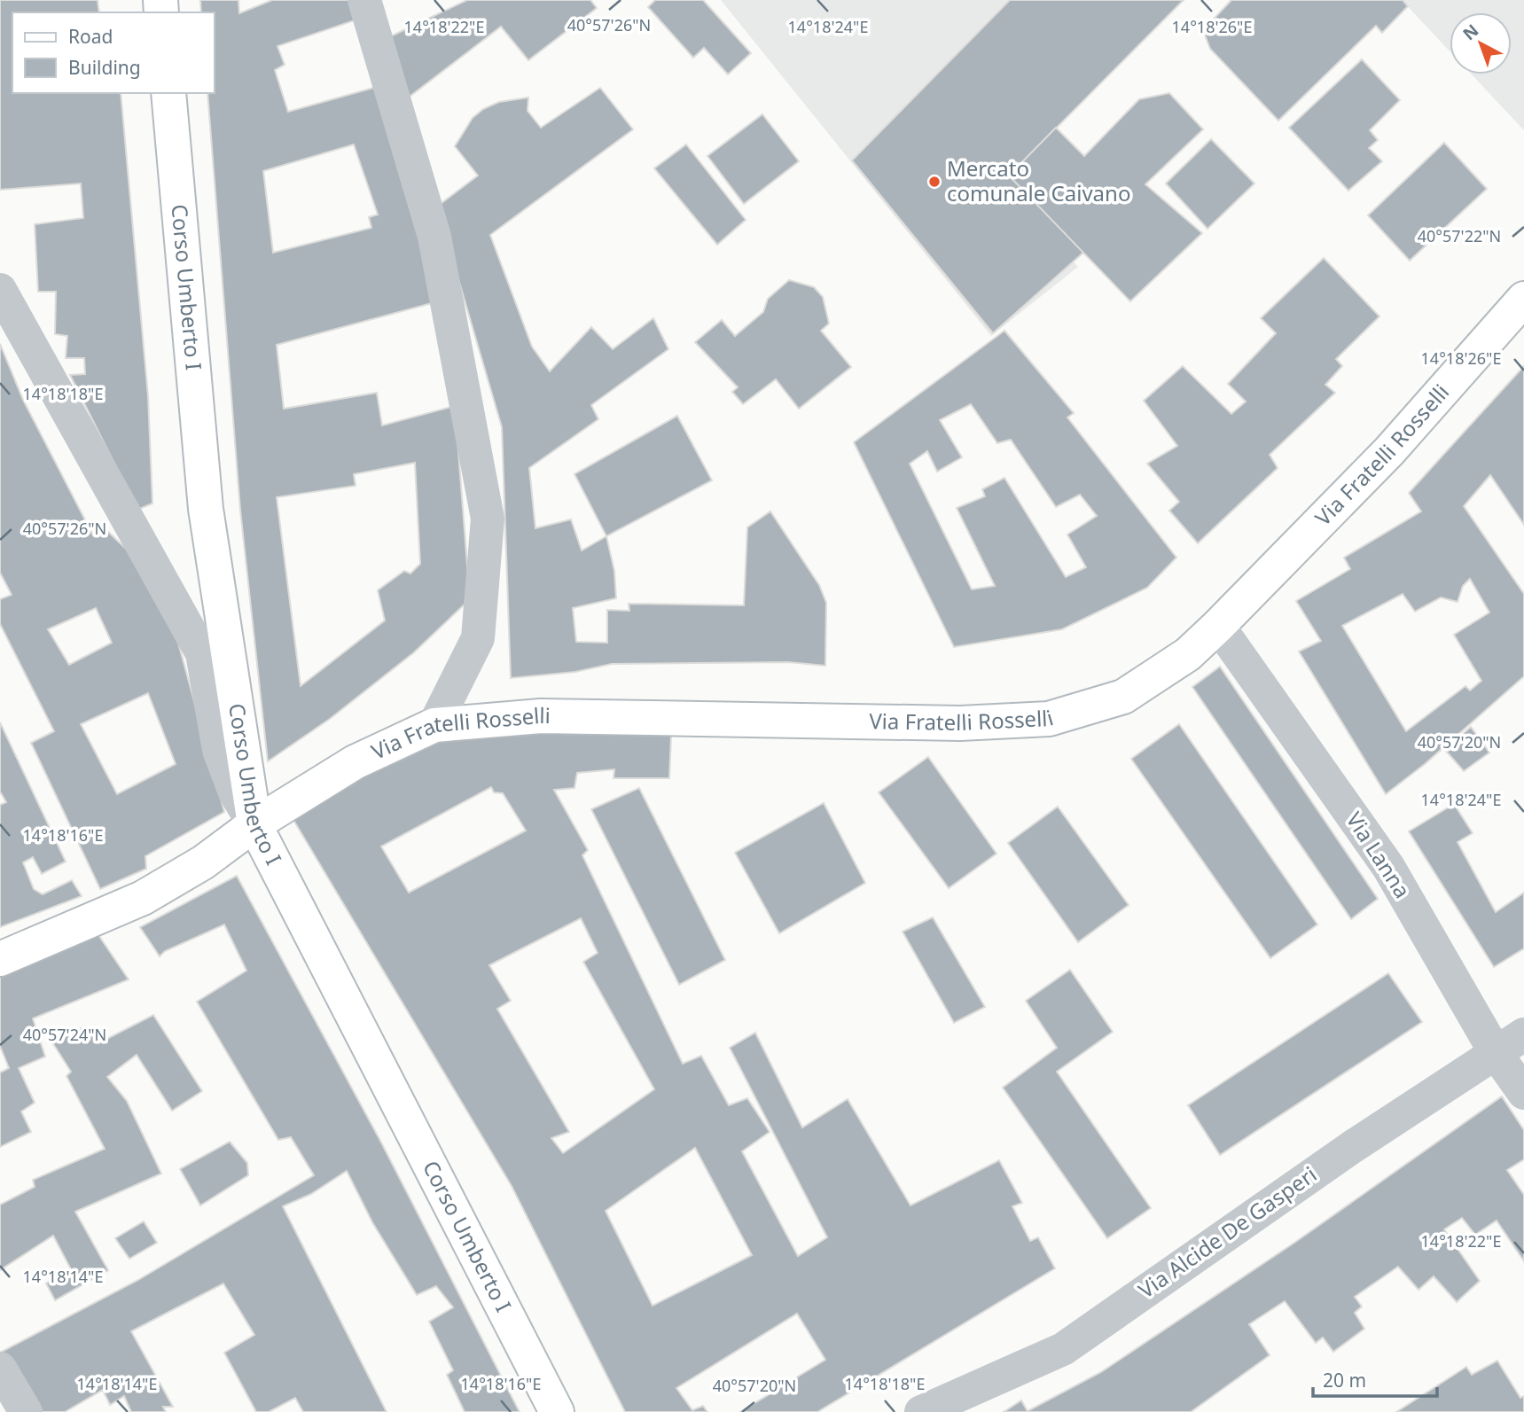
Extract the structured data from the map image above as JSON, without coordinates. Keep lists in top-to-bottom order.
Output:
{
  "streets": {
    "main road": ["Corso Umberto I", "Via Fratelli Rosselli"],
    "street": ["Via Lanna", "Via Alcide De Gasperi"]
  },
  "crossings": [
    ["Corso Umberto I", "Via Fratelli Rosselli"],
    ["Via Fratelli Rosselli", "Via Lanna"],
    ["Via Lanna", "Via Alcide De Gasperi"]
  ],
  "places": ["Mercato comunale Caivano"],
  "legend": ["Road", "Building"],
  "scale_bar": "20 m",
  "north": "top left",
  "coordinates": [
    "40°57'26\"N",
    "14°18'22\"E",
    "14°18'24\"E",
    "14°18'26\"E",
    "40°57'22\"N",
    "14°18'18\"E",
    "40°57'20\"N",
    "14°18'16\"E",
    "40°57'24\"N",
    "14°18'14\"E"
  ]
}
